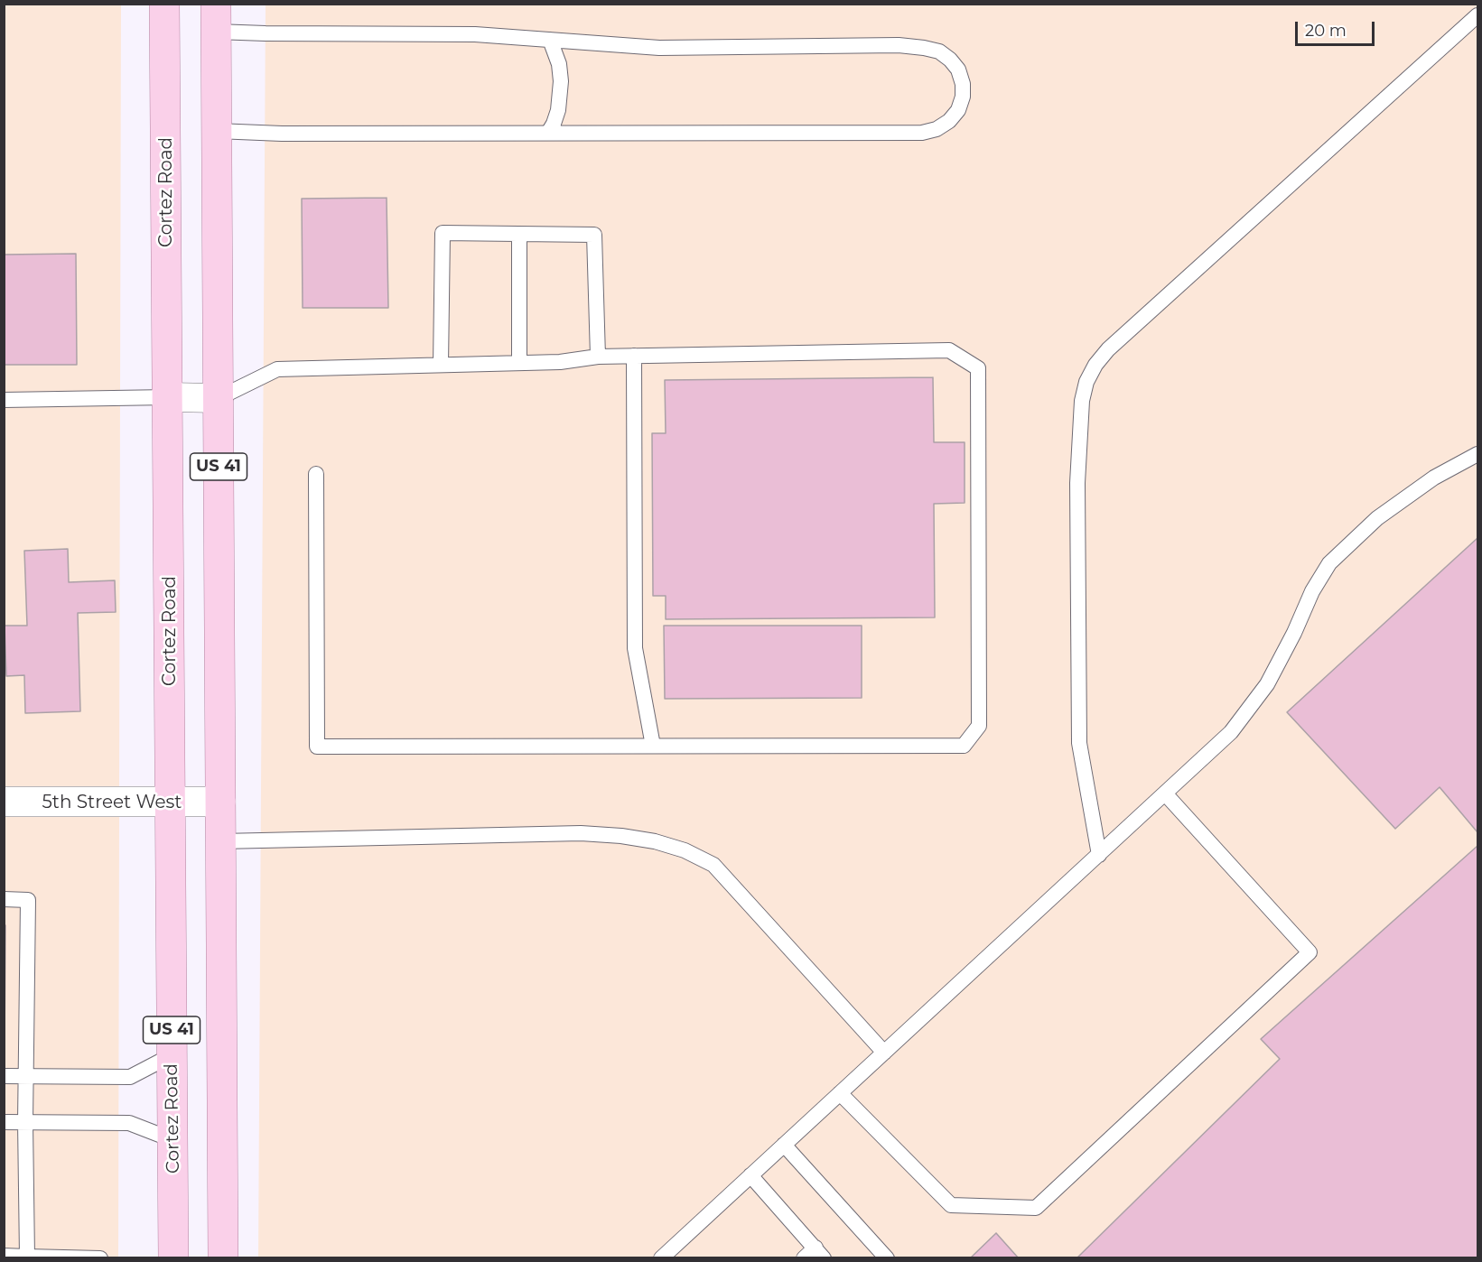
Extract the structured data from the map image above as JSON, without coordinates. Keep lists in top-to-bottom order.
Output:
{
  "streets": {
    "main road": ["Cortez Road", "US 41"],
    "street": ["5th Street West"]
  },
  "crossings": [
    ["Cortez Road", "5th Street West"],
    ["US 41", "5th Street West"]
  ],
  "scale_bar": "20 m"
}
